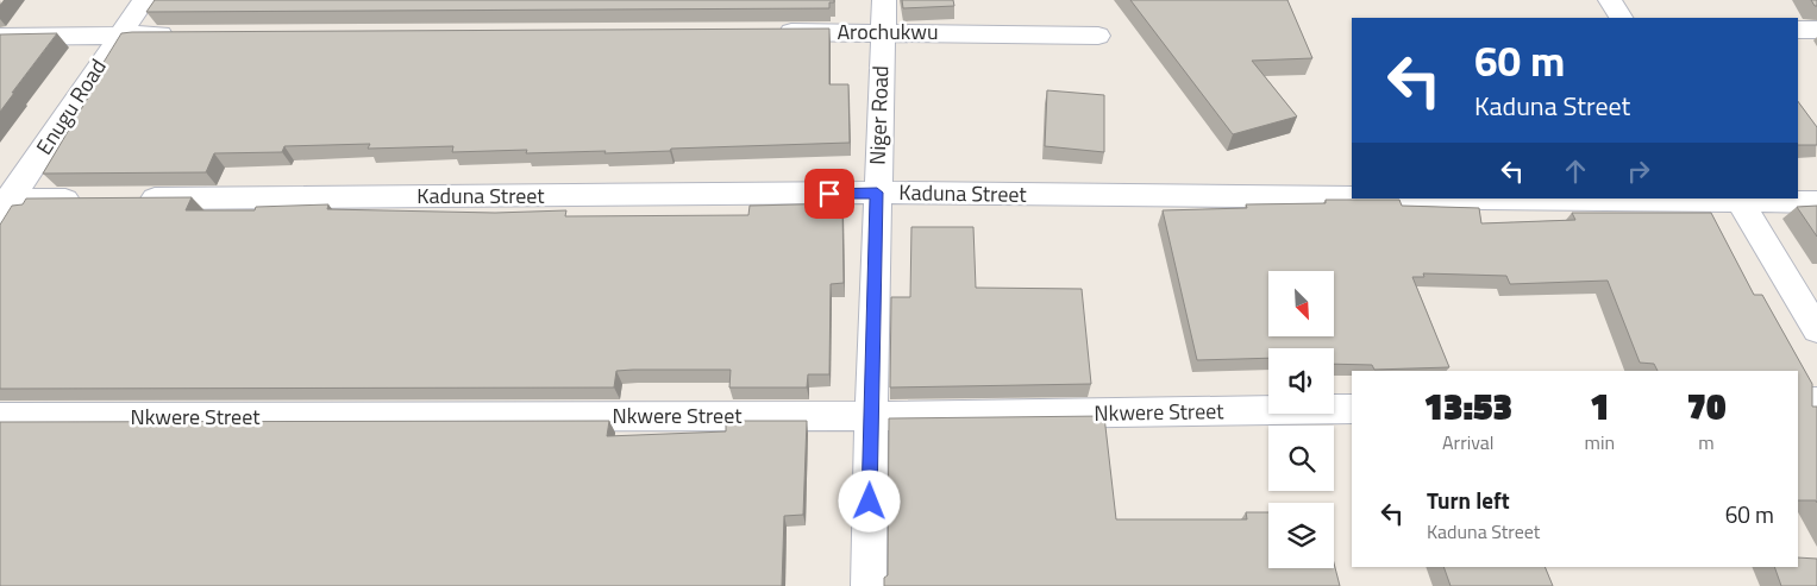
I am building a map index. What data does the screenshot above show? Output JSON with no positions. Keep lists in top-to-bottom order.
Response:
{
  "streets": {
    "street": [
      "Arochukwu",
      "Enugu Road",
      "Niger Road",
      "Kaduna Street",
      "Nkwere Street"
    ]
  },
  "crossings": [
    ["Arochukwu", "Niger Road"],
    ["Niger Road", "Kaduna Street"],
    ["Niger Road", "Nkwere Street"]
  ],
  "north": "bottom right",
  "page": {
    "turn": ["60 m", "Kaduna Street"],
    "eta": [
      "13:53",
      "Arrival",
      "1",
      "min",
      "70",
      "m"
    ],
    "list": [
      {
        "name": "Turn left",
        "note": "Kaduna Street",
        "value": "60 m"
      }
    ]
  }
}
